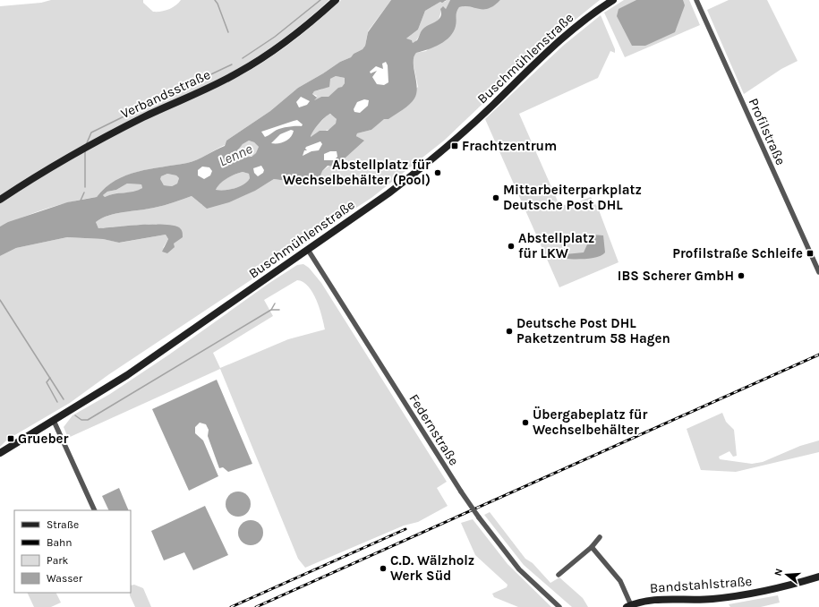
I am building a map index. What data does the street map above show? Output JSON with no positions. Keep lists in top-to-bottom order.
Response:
{
  "streets": {
    "street": [
      "Buschmühlenstraße",
      "Verbandsstraße",
      "Profilstraße",
      "Federnstraße",
      "Bandstahlstraße"
    ]
  },
  "crossings": [
    ["Buschmühlenstraße", "Federnstraße"]
  ],
  "water": ["Lenne"],
  "places": {
    "transit": ["Frachtzentrum", "Profilstraße Schleife", "Grueber"],
    "other": [
      "Abstellplatz für Wechselbehälter (Pool)",
      "Mittarbeiterparkplatz Deutsche Post DHL",
      "Abstellplatz für LKW",
      "IBS Scherer GmbH",
      "Deutsche Post DHL Paketzentrum 58 Hagen",
      "Übergabeplatz für Wechselbehälter",
      "C.D. Wälzholz Werk Süd"
    ]
  },
  "legend": [
    "Straße",
    "Bahn",
    "Park",
    "Wasser"
  ],
  "north": "left"
}
